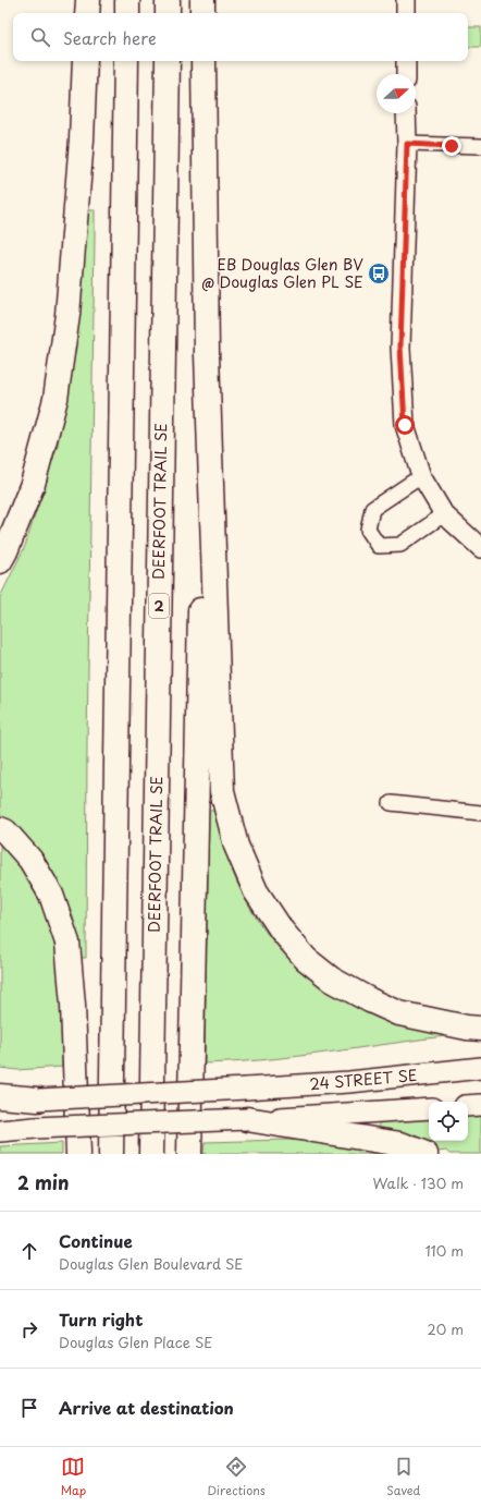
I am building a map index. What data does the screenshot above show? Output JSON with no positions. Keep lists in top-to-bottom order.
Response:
{
  "streets": {
    "highway": ["DEERFOOT TRAIL SE", "2"],
    "main road": ["24 STREET SE"]
  },
  "places": {
    "bus stop": ["EB Douglas Glen BV @ Douglas Glen PL SE"]
  },
  "north": "right",
  "page": {
    "search": "Search here",
    "heading": ["2 min", "Walk · 130 m"],
    "list": [
      ["Continue", "Douglas Glen Boulevard SE", "110 m"],
      ["Turn right", "Douglas Glen Place SE", "20 m"],
      "Arrive at destination"
    ],
    "nav": ["Map", "Directions", "Saved"]
  }
}
